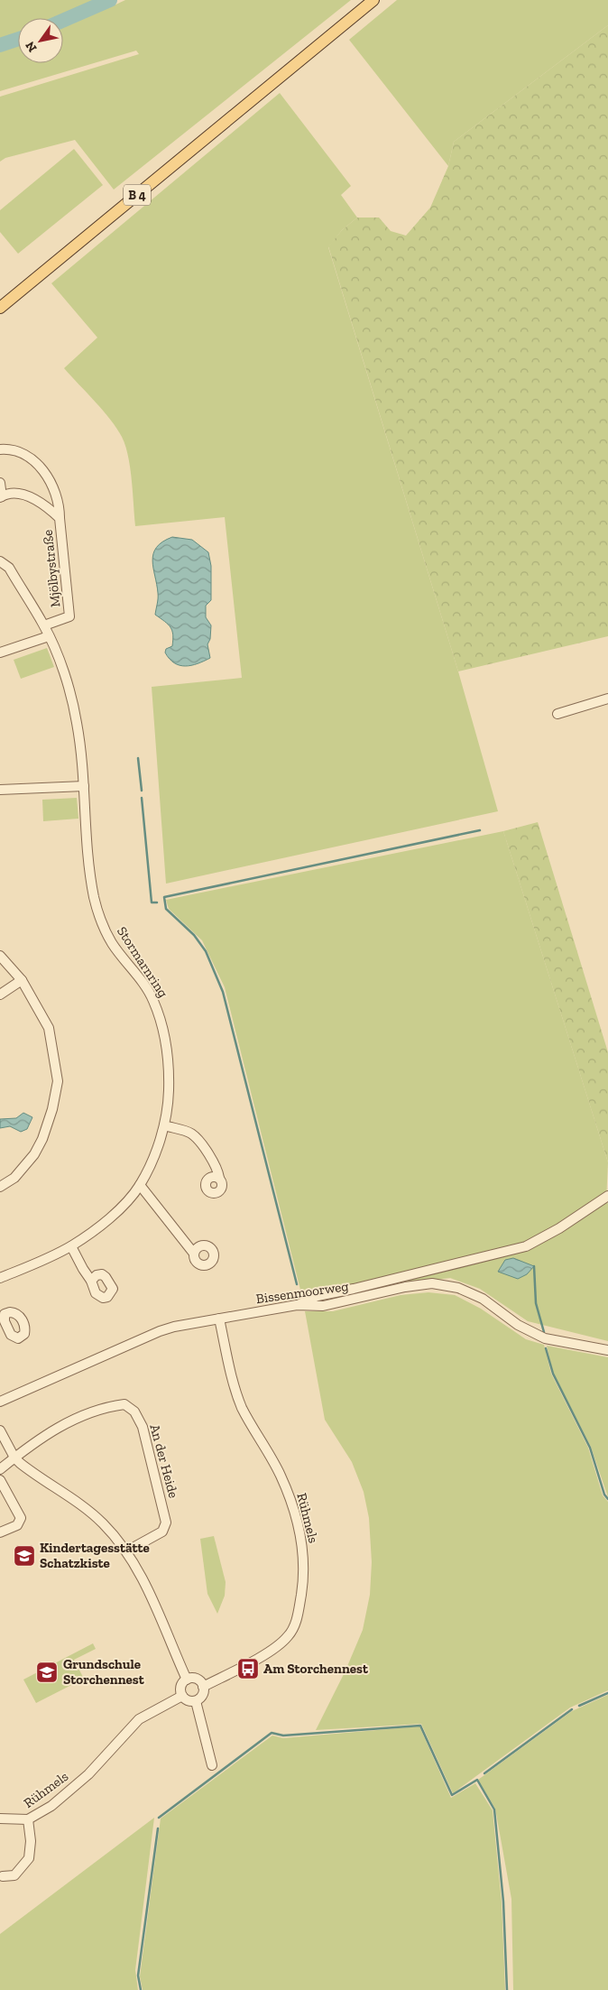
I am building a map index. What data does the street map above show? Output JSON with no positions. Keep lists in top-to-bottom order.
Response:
{
  "streets": {
    "main road": ["B 4"],
    "street": [
      "Mjölbystraße",
      "Stormarnring",
      "Bissenmoorweg",
      "An der Heide",
      "Rühmels"
    ]
  },
  "crossings": [
    ["Mjölbystraße", "Stormarnring"],
    ["Bissenmoorweg", "Rühmels"]
  ],
  "places": {
    "school or university": ["Kindertagesstätte Schatzkiste", "Grundschule Storchennest"],
    "bus stop": ["Am Storchennest"]
  },
  "north": "bottom left"
}
